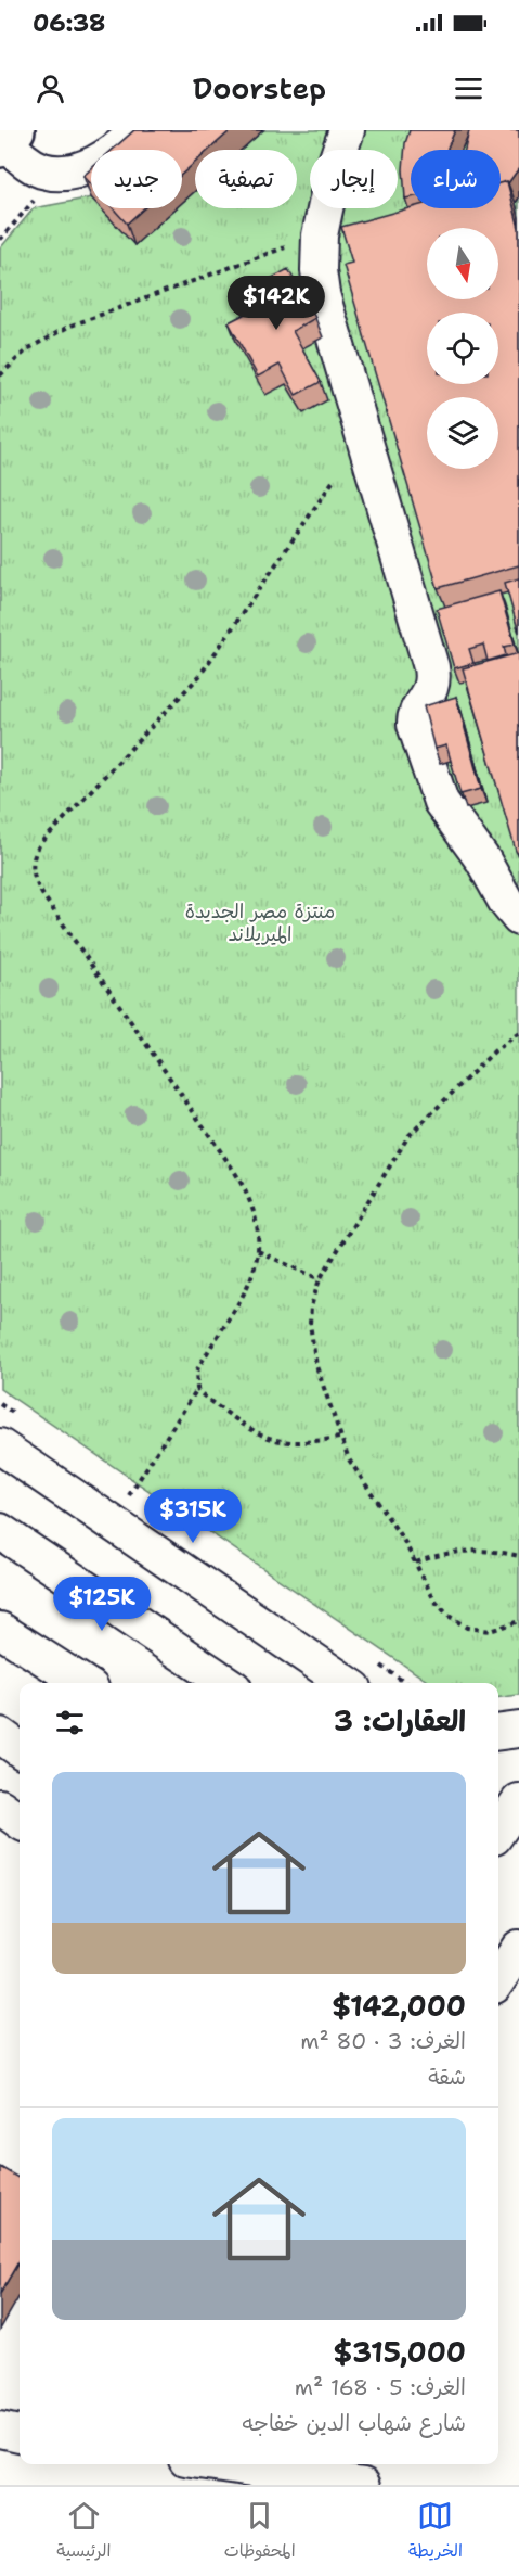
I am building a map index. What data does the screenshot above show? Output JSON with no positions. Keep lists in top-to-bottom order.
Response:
{
  "parks": ["منتزة مصر الجديدة الميريلاند"],
  "north": "bottom",
  "page": {
    "status": "06:38",
    "header": "Doorstep",
    "chip": [
      "شراء",
      "إيجار",
      "تصفية",
      "جديد"
    ],
    "price": ["$142K", "$315K", "$125K"],
    "heading": "العقارات: 3",
    "list": [
      {
        "name": "$142,000",
        "note": "الغرف: 3 · 80 m² · شقة"
      },
      {
        "name": "$315,000",
        "note": "الغرف: 5 · 168 m² · شارع شهاب الدين خفاجه"
      }
    ],
    "tabs": ["الخريطة", "المحفوظات", "الرئيسية"]
  }
}
